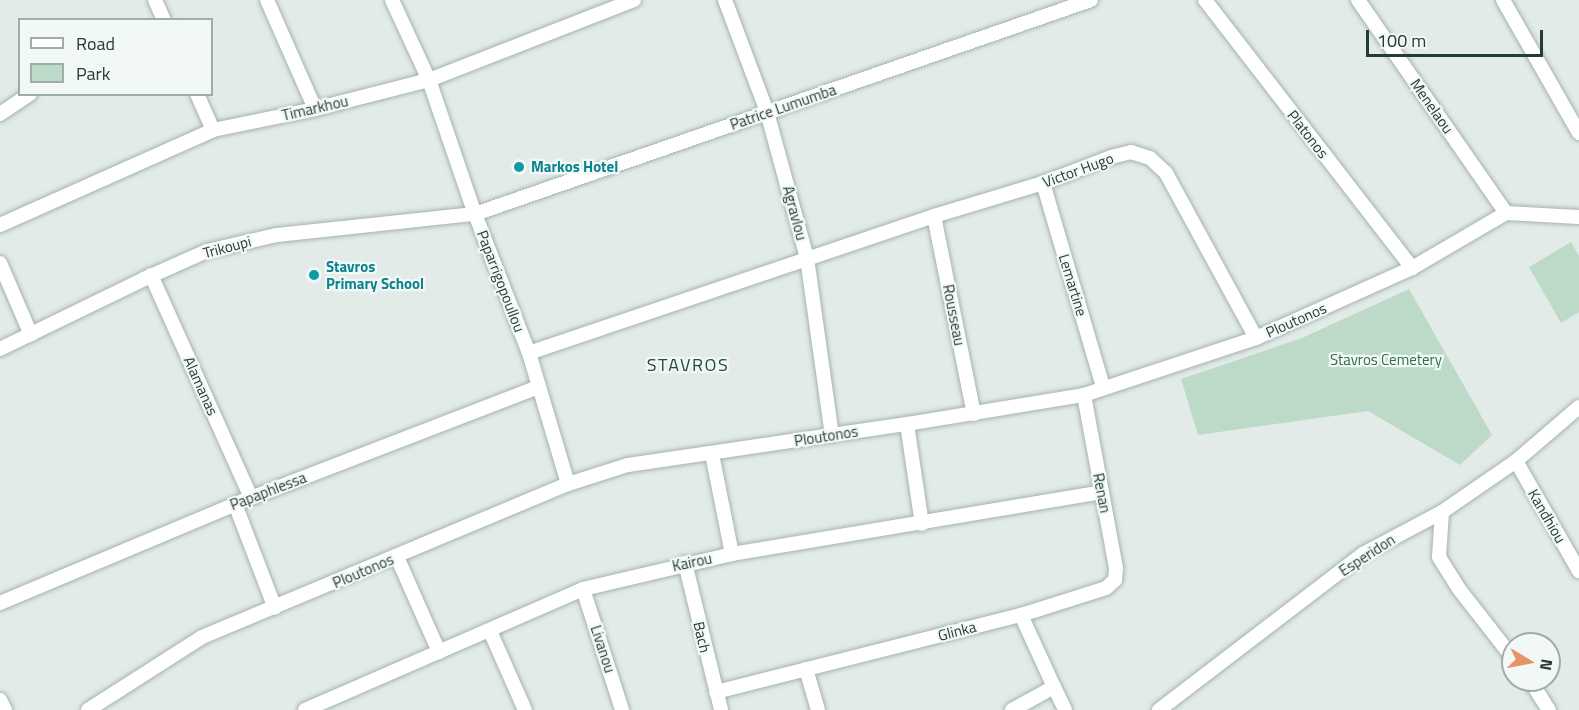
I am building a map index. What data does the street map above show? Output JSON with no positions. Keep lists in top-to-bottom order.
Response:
{
  "streets": {
    "street": [
      "Menelaou",
      "Patrice Lumumba",
      "Timarkhou",
      "Platonos",
      "Victor Hugo",
      "Agravlou",
      "Trikoupi",
      "Paparrigopoullou",
      "Lemartine",
      "Rousseau",
      "Ploutonos",
      "Alamanas",
      "Papaphlessa",
      "Renan",
      "Kandhiou",
      "Esperidon",
      "Kairou",
      "Glinka",
      "Bach",
      "Livanou"
    ]
  },
  "crossings": [
    ["Menelaou", "Ploutonos"],
    ["Patrice Lumumba", "Agravlou"],
    ["Patrice Lumumba", "Trikoupi"],
    ["Patrice Lumumba", "Paparrigopoullou"],
    ["Timarkhou", "Paparrigopoullou"],
    ["Platonos", "Ploutonos"],
    ["Victor Hugo", "Agravlou"],
    ["Victor Hugo", "Paparrigopoullou"],
    ["Victor Hugo", "Lemartine"],
    ["Victor Hugo", "Rousseau"],
    ["Victor Hugo", "Ploutonos"],
    ["Agravlou", "Ploutonos"],
    ["Trikoupi", "Paparrigopoullou"],
    ["Trikoupi", "Alamanas"],
    ["Paparrigopoullou", "Ploutonos"],
    ["Paparrigopoullou", "Papaphlessa"],
    ["Lemartine", "Ploutonos"],
    ["Rousseau", "Ploutonos"],
    ["Ploutonos", "Renan"],
    ["Alamanas", "Papaphlessa"],
    ["Renan", "Kairou"],
    ["Renan", "Glinka"],
    ["Kandhiou", "Esperidon"],
    ["Kairou", "Bach"],
    ["Kairou", "Livanou"],
    ["Glinka", "Bach"]
  ],
  "districts": ["STAVROS"],
  "parks": ["Stavros Cemetery"],
  "places": ["Markos Hotel", "Stavros Primary School"],
  "legend": ["Road", "Park"],
  "scale_bar": "100 m",
  "north": "right"
}
